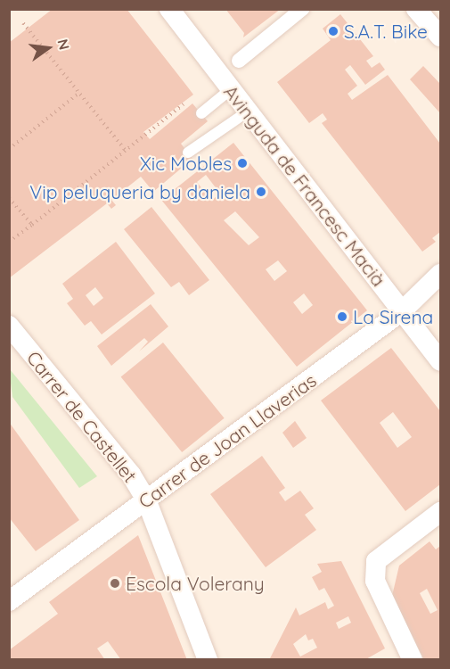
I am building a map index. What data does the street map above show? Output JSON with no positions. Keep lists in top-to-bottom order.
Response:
{
  "streets": {
    "street": ["Avinguda de Francesc Macià", "Carrer de Castellet", "Carrer de Joan Llaverias"]
  },
  "crossings": [
    ["Avinguda de Francesc Macià", "Carrer de Joan Llaverias"],
    ["Carrer de Castellet", "Carrer de Joan Llaverias"]
  ],
  "places": [
    "S.A.T. Bike",
    "Xic Mobles",
    "Vip peluqueria by daniela",
    "La Sirena",
    "Escola Volerany"
  ],
  "north": "right"
}
